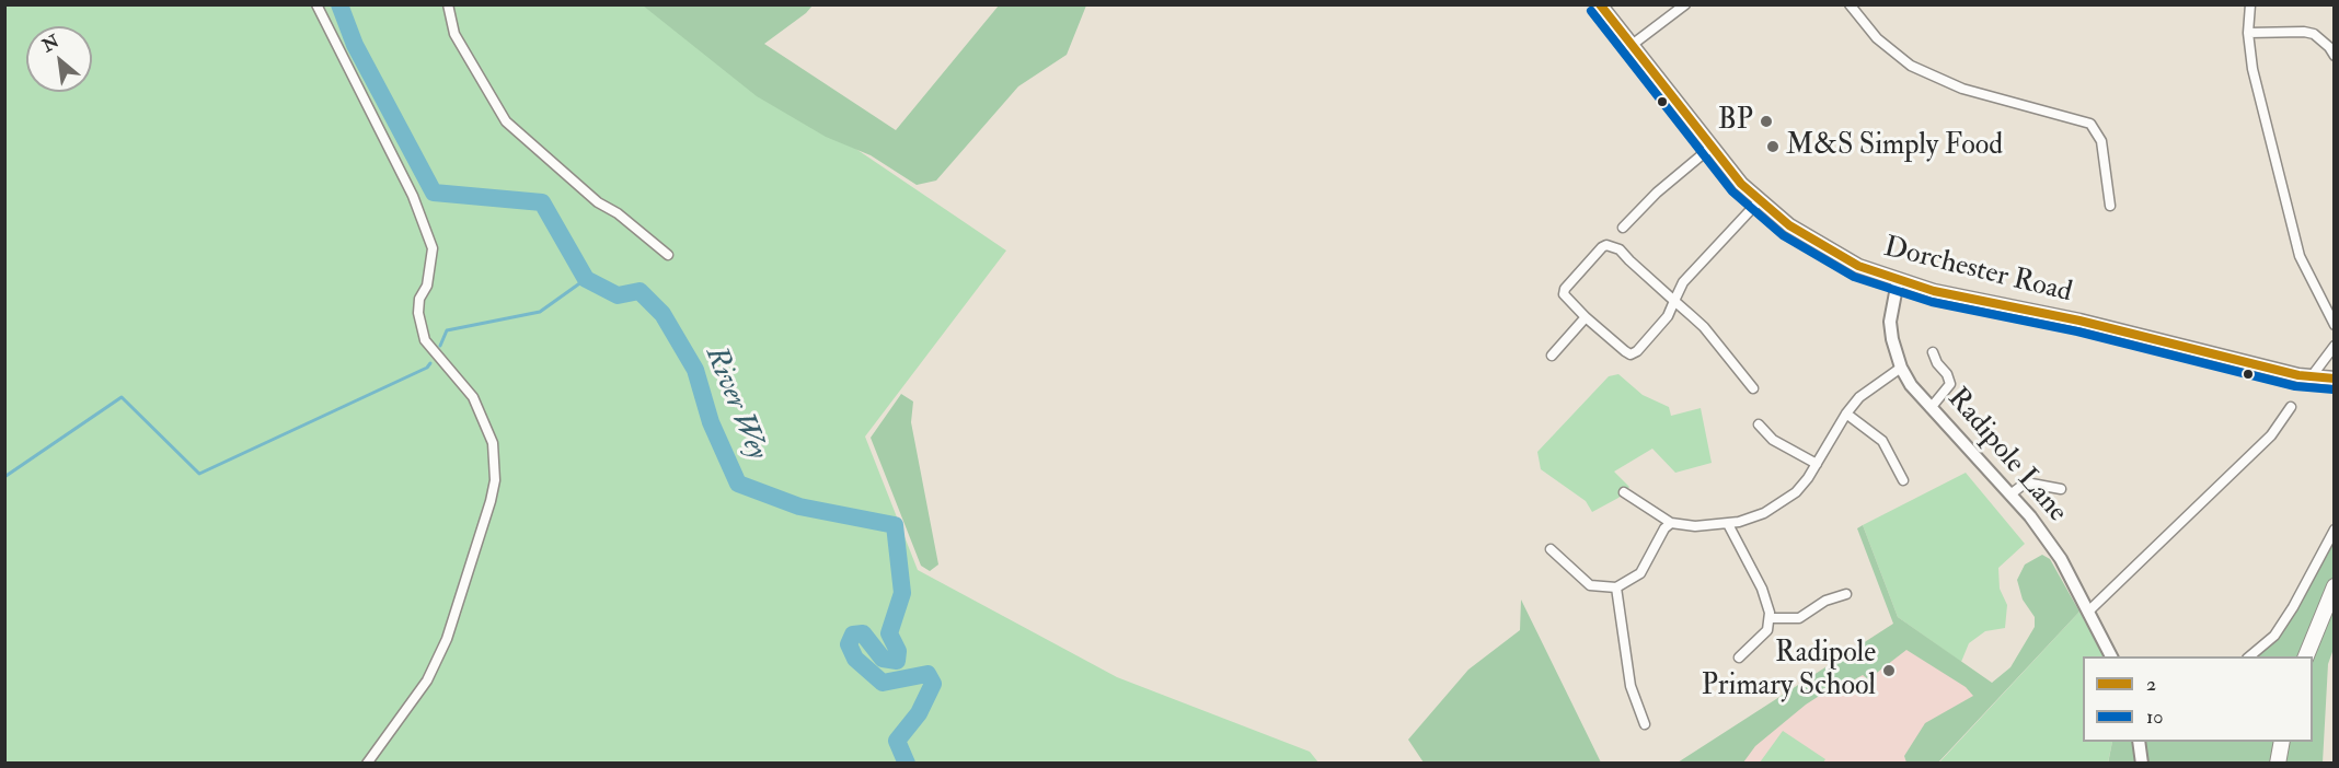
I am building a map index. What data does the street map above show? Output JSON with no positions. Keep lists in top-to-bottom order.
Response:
{
  "streets": {
    "main road": ["Dorchester Road"],
    "street": ["Radipole Lane"]
  },
  "crossings": [
    ["Dorchester Road", "Radipole Lane"]
  ],
  "water": ["River Wey"],
  "places": ["BP", "M&S Simply Food", "Radipole Primary School"],
  "lines": ["transit line 2", "transit line 10"],
  "legend": ["2", "10"],
  "north": "top left"
}
